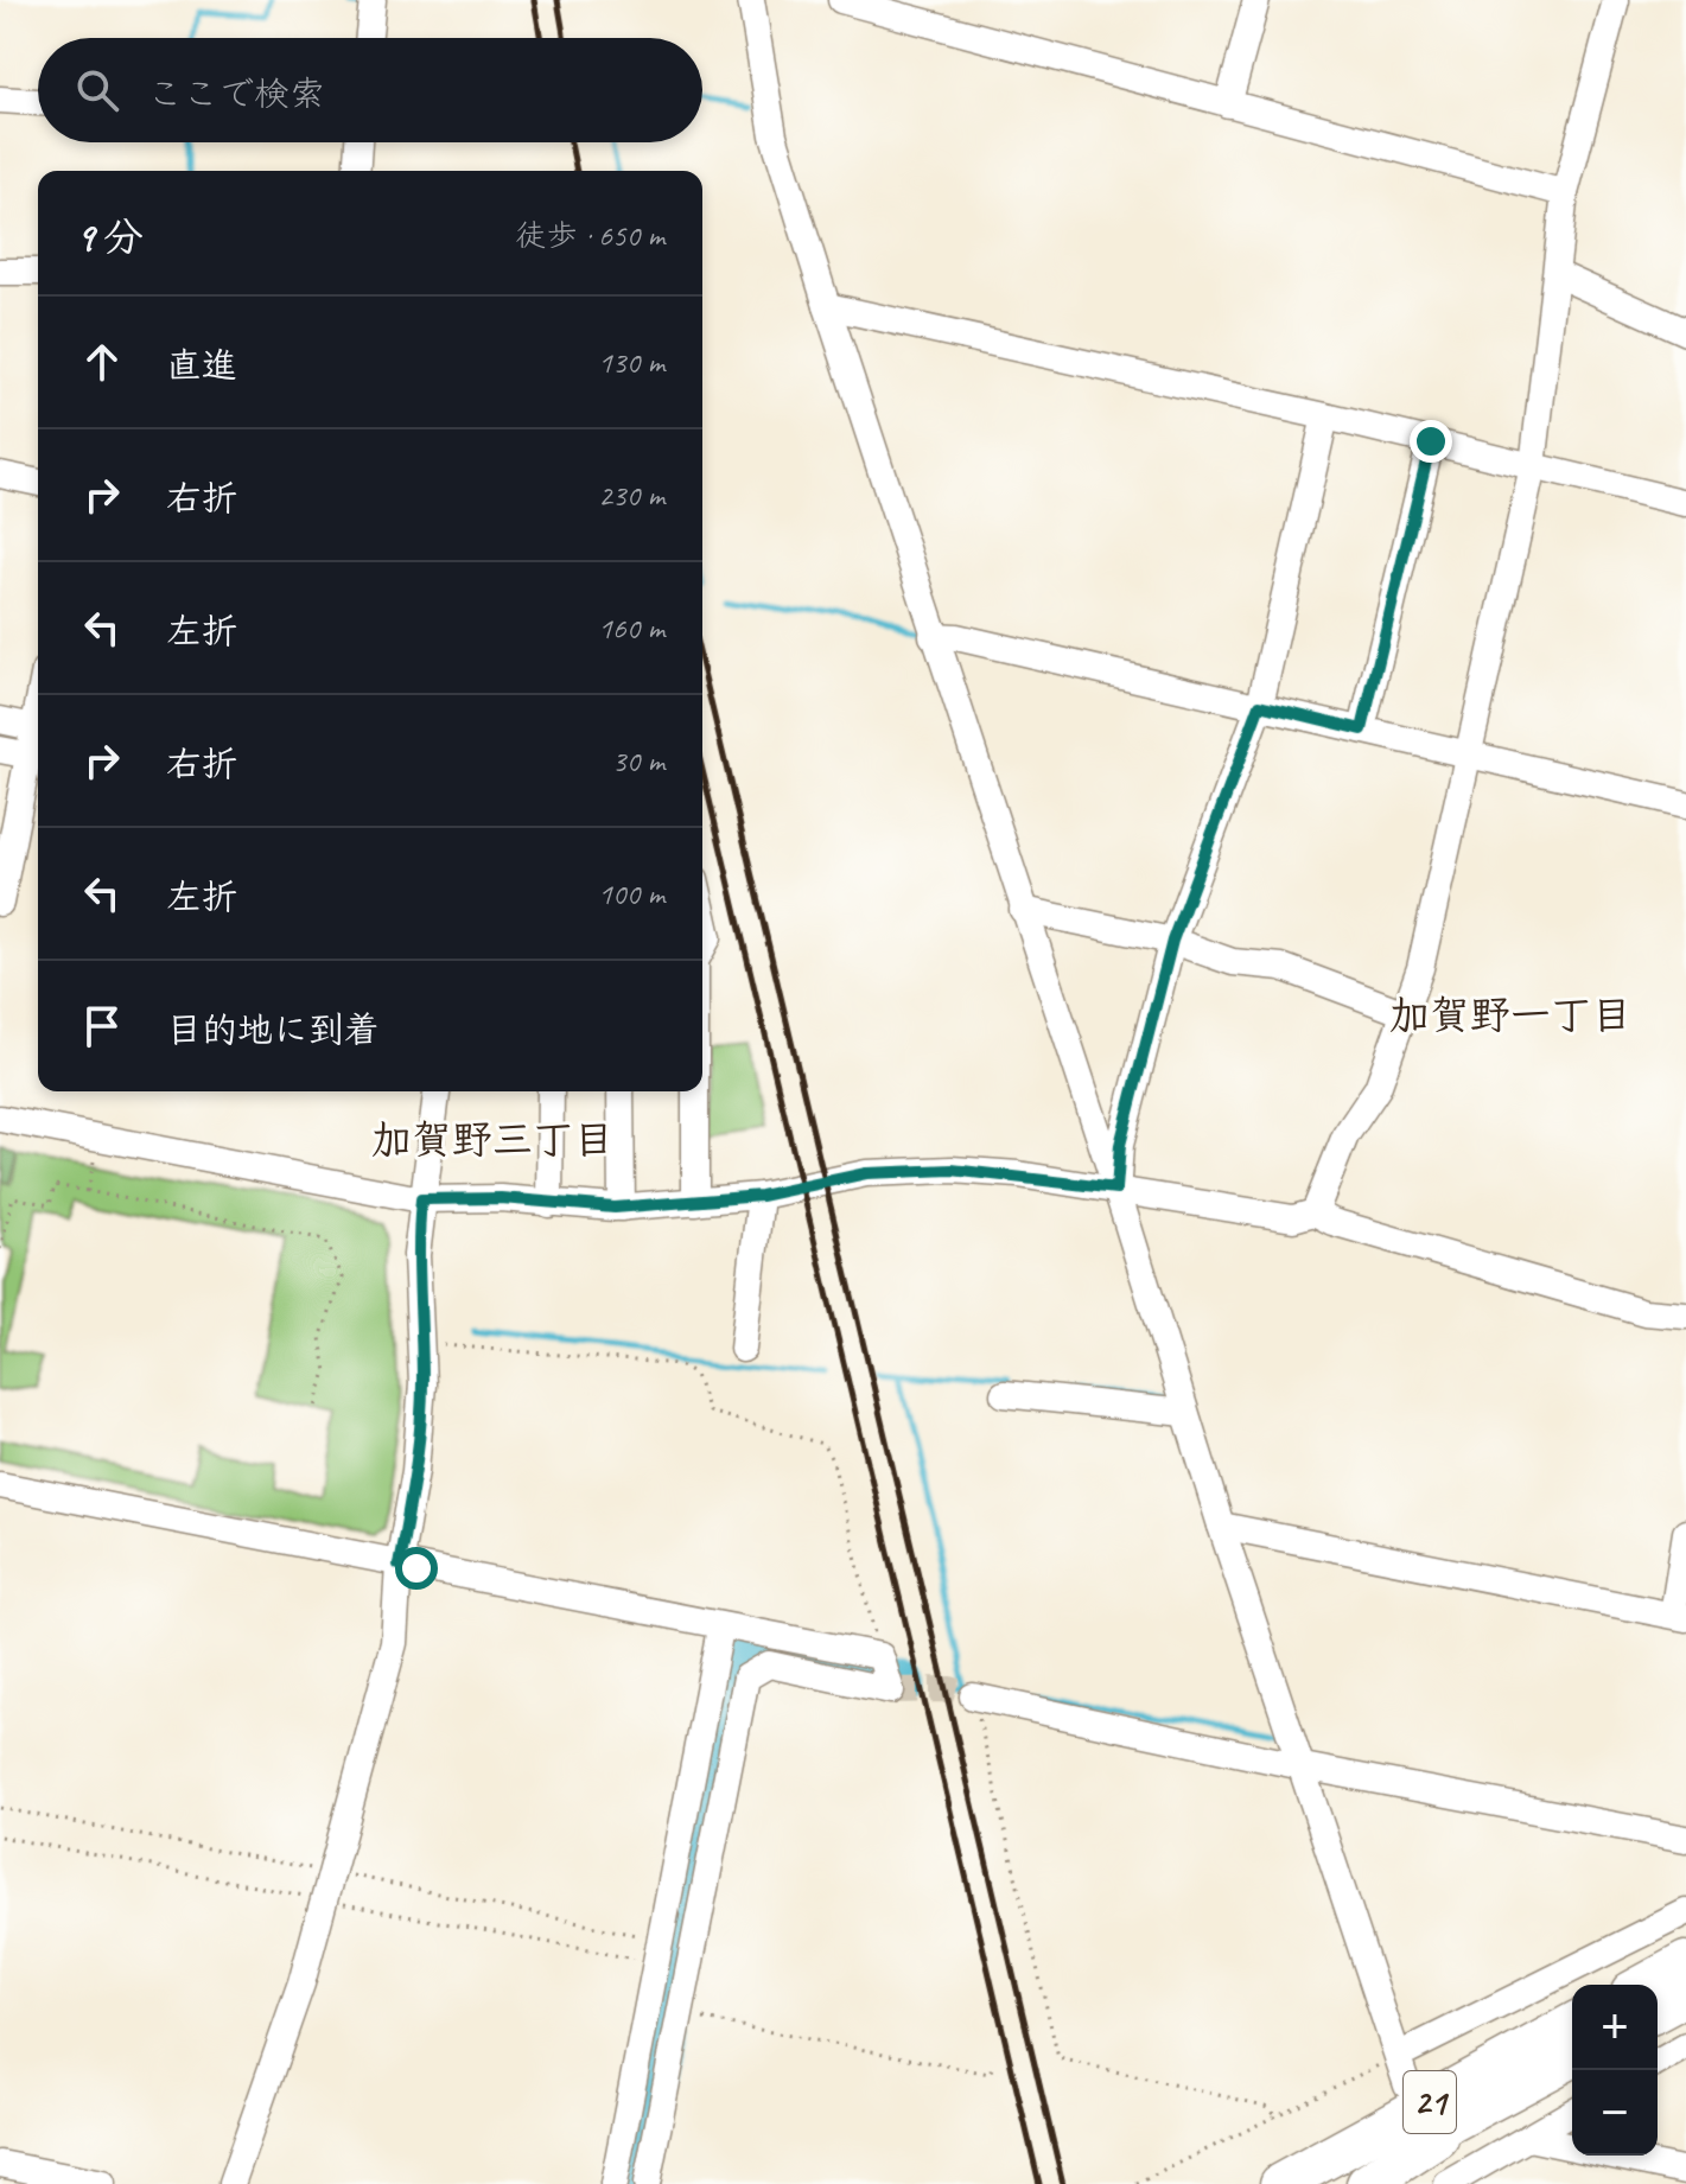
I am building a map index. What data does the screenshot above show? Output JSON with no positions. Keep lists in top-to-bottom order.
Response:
{
  "streets": {
    "highway": ["21"]
  },
  "districts": ["加賀野一丁目", "加賀野三丁目"],
  "page": {
    "search": "ここで検索",
    "heading": ["9 分", "徒歩 · 650 m"],
    "list": [
      ["直進", "130 m"],
      ["右折", "230 m"],
      ["左折", "160 m"],
      ["右折", "30 m"],
      ["左折", "100 m"],
      "目的地に到着"
    ],
    "map_buttons": ["+", "−"]
  }
}
